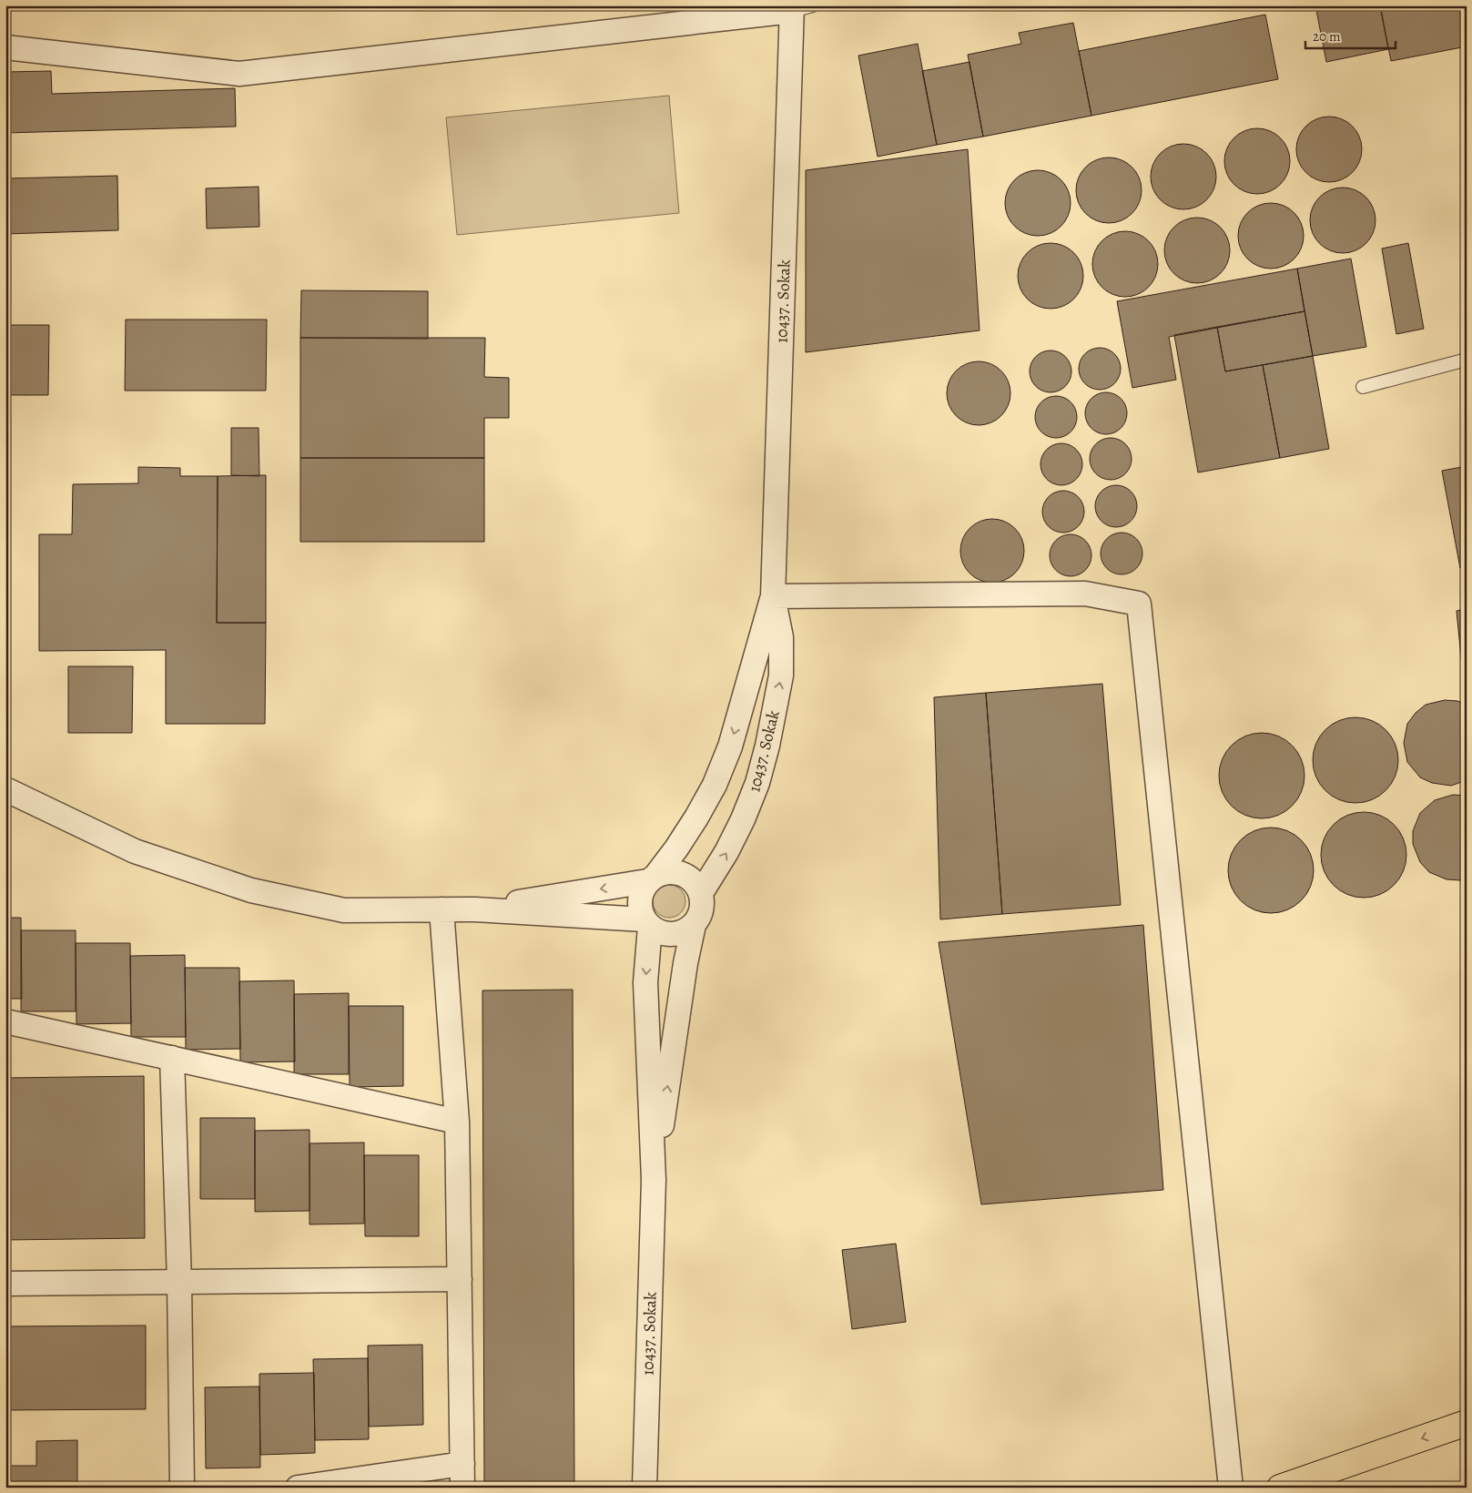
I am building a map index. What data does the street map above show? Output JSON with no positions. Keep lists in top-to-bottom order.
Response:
{
  "streets": {
    "street": ["10437. Sokak"]
  },
  "scale_bar": "20 m"
}
